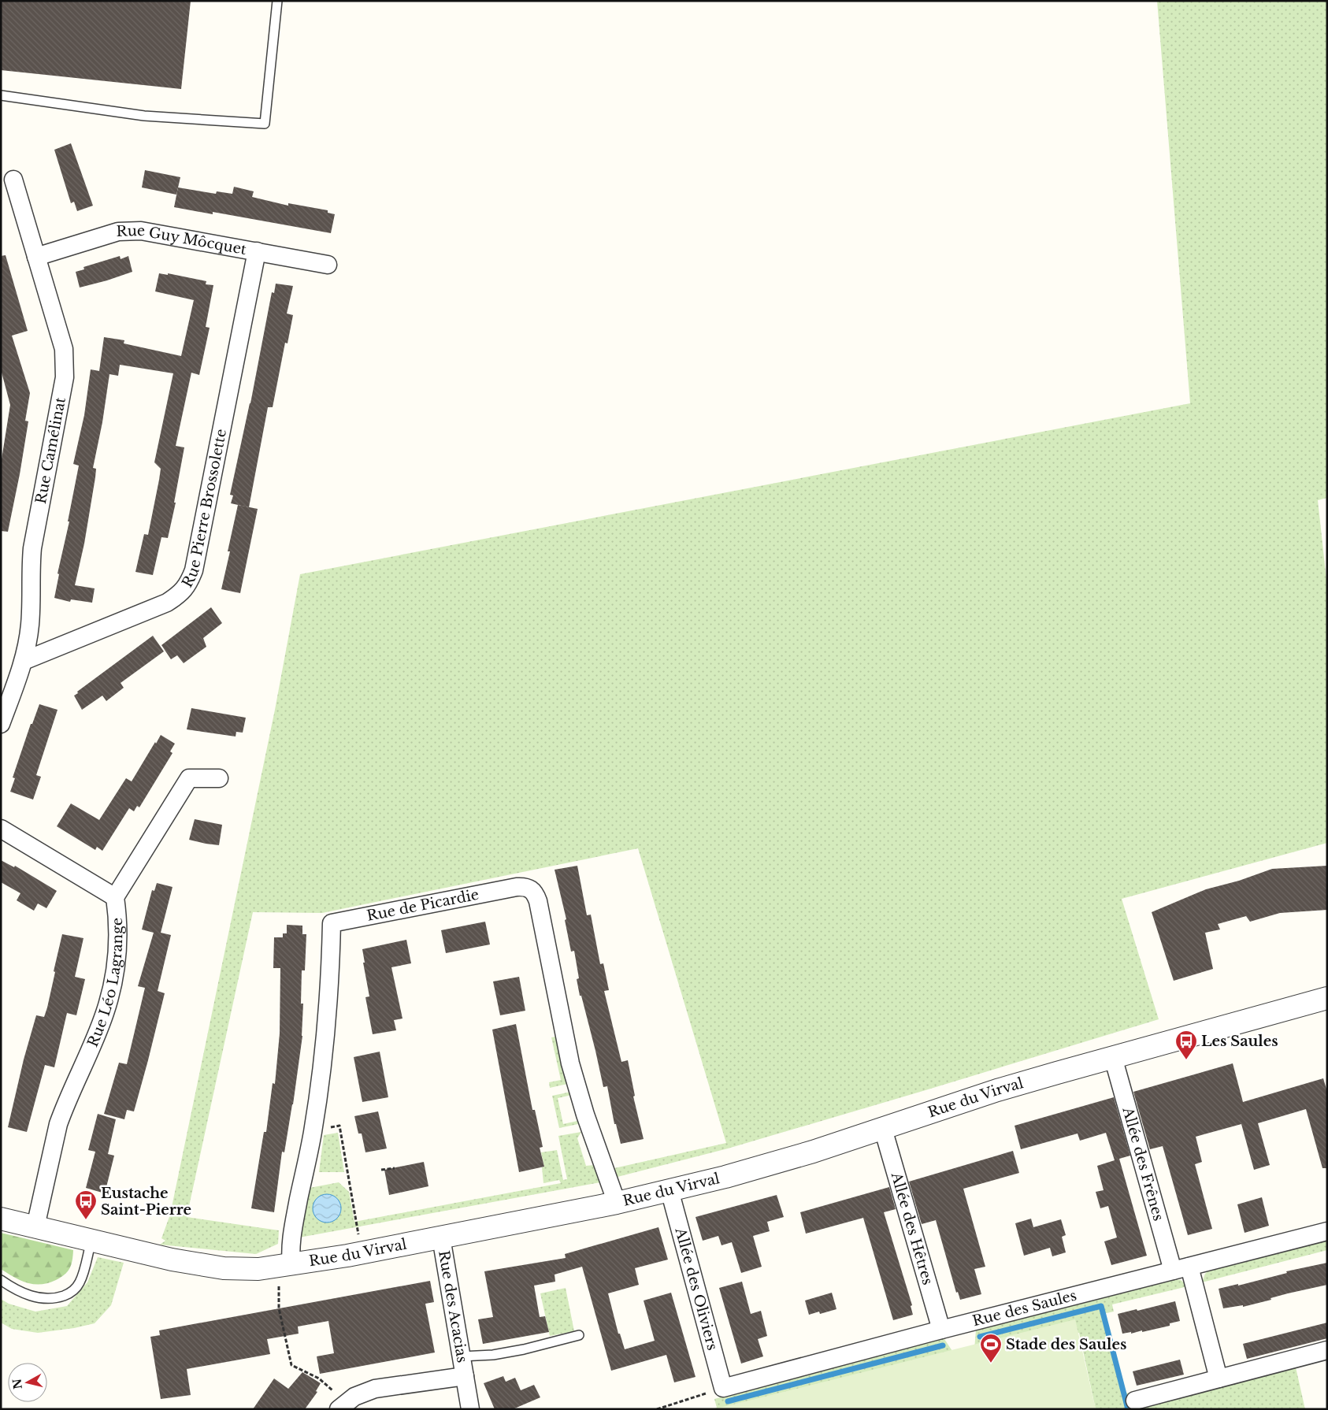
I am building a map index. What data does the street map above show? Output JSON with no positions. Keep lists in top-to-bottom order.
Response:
{
  "streets": {
    "street": [
      "Rue Guy Môcquet",
      "Rue Camélinat",
      "Rue Pierre Brossolette",
      "Rue de Picardie",
      "Rue Léo Lagrange",
      "Rue du Virval",
      "Allée des Frênes",
      "Allée des Hêtres",
      "Allée des Oliviers",
      "Rue des Acacias",
      "Rue des Saules"
    ]
  },
  "crossings": [
    ["Rue Guy Môcquet", "Rue Camélinat"],
    ["Rue Guy Môcquet", "Rue Pierre Brossolette"],
    ["Rue Camélinat", "Rue Pierre Brossolette"],
    ["Rue de Picardie", "Rue du Virval"],
    ["Rue Léo Lagrange", "Rue du Virval"],
    ["Rue du Virval", "Allée des Frênes"],
    ["Rue du Virval", "Allée des Hêtres"],
    ["Rue du Virval", "Allée des Oliviers"],
    ["Rue du Virval", "Rue des Acacias"],
    ["Allée des Frênes", "Rue des Saules"],
    ["Allée des Hêtres", "Rue des Saules"],
    ["Allée des Oliviers", "Rue des Saules"]
  ],
  "places": {
    "bus stop": ["Les Saules", "Eustache Saint-Pierre"],
    "sports": ["Stade des Saules"]
  },
  "north": "left"
}
